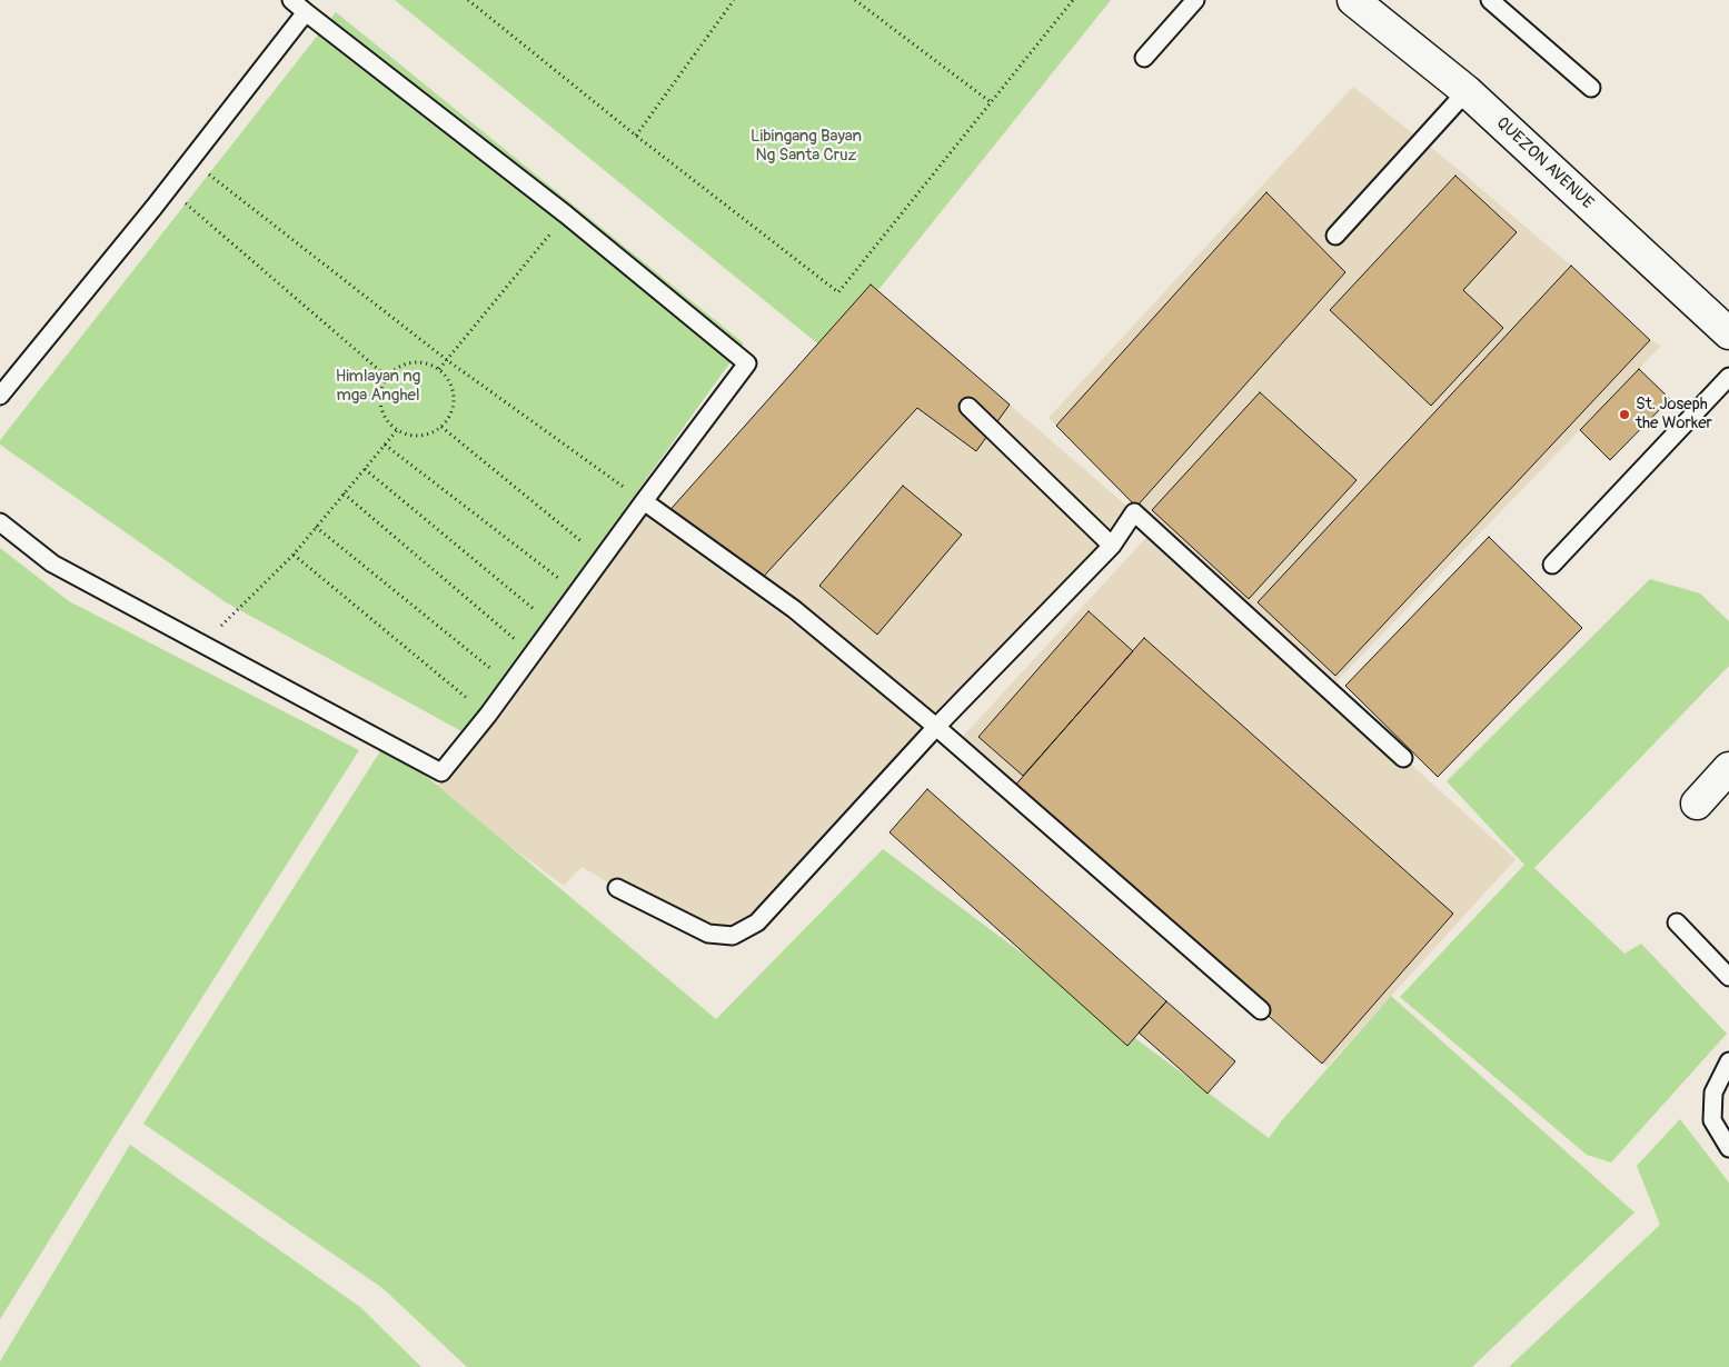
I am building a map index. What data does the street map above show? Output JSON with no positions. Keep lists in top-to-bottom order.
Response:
{
  "streets": {
    "main road": ["QUEZON AVENUE"]
  },
  "parks": ["Libingang Bayan Ng Santa Cruz", "Himlayan ng mga Anghel"],
  "places": ["St. Joseph the Worker"]
}
